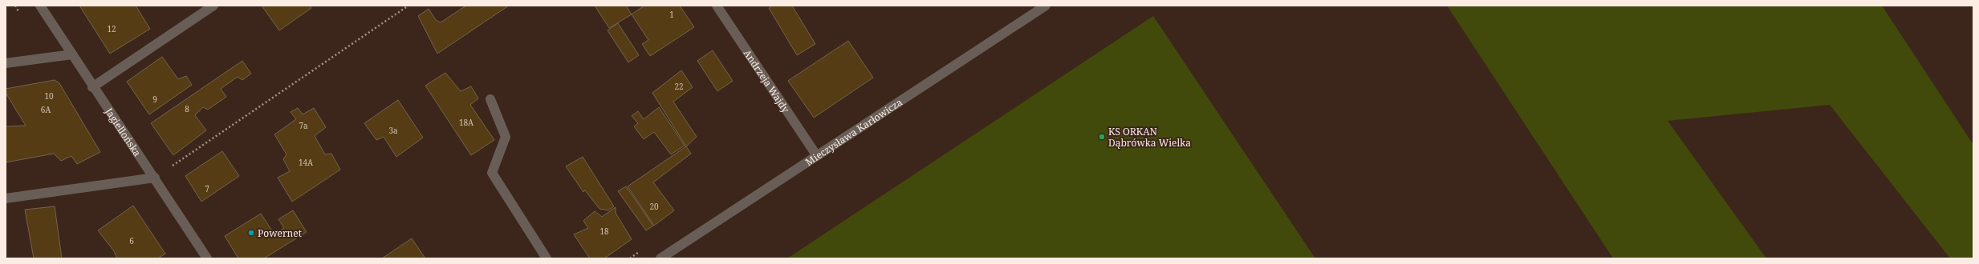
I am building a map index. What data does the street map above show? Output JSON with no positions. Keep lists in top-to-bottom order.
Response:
{
  "streets": {
    "street": ["Andrzeja Wajdy", "Jagiellońska", "Mieczysława Karłowicza"]
  },
  "crossings": [
    ["Andrzeja Wajdy", "Mieczysława Karłowicza"]
  ],
  "places": ["KS ORKAN Dąbrówka Wielka", "Powernet"],
  "house_numbers": [
    "1",
    "12",
    "22",
    "10",
    "9",
    "8",
    "6A",
    "18A",
    "7a",
    "3a",
    "14A",
    "7",
    "20",
    "18",
    "6"
  ]
}
